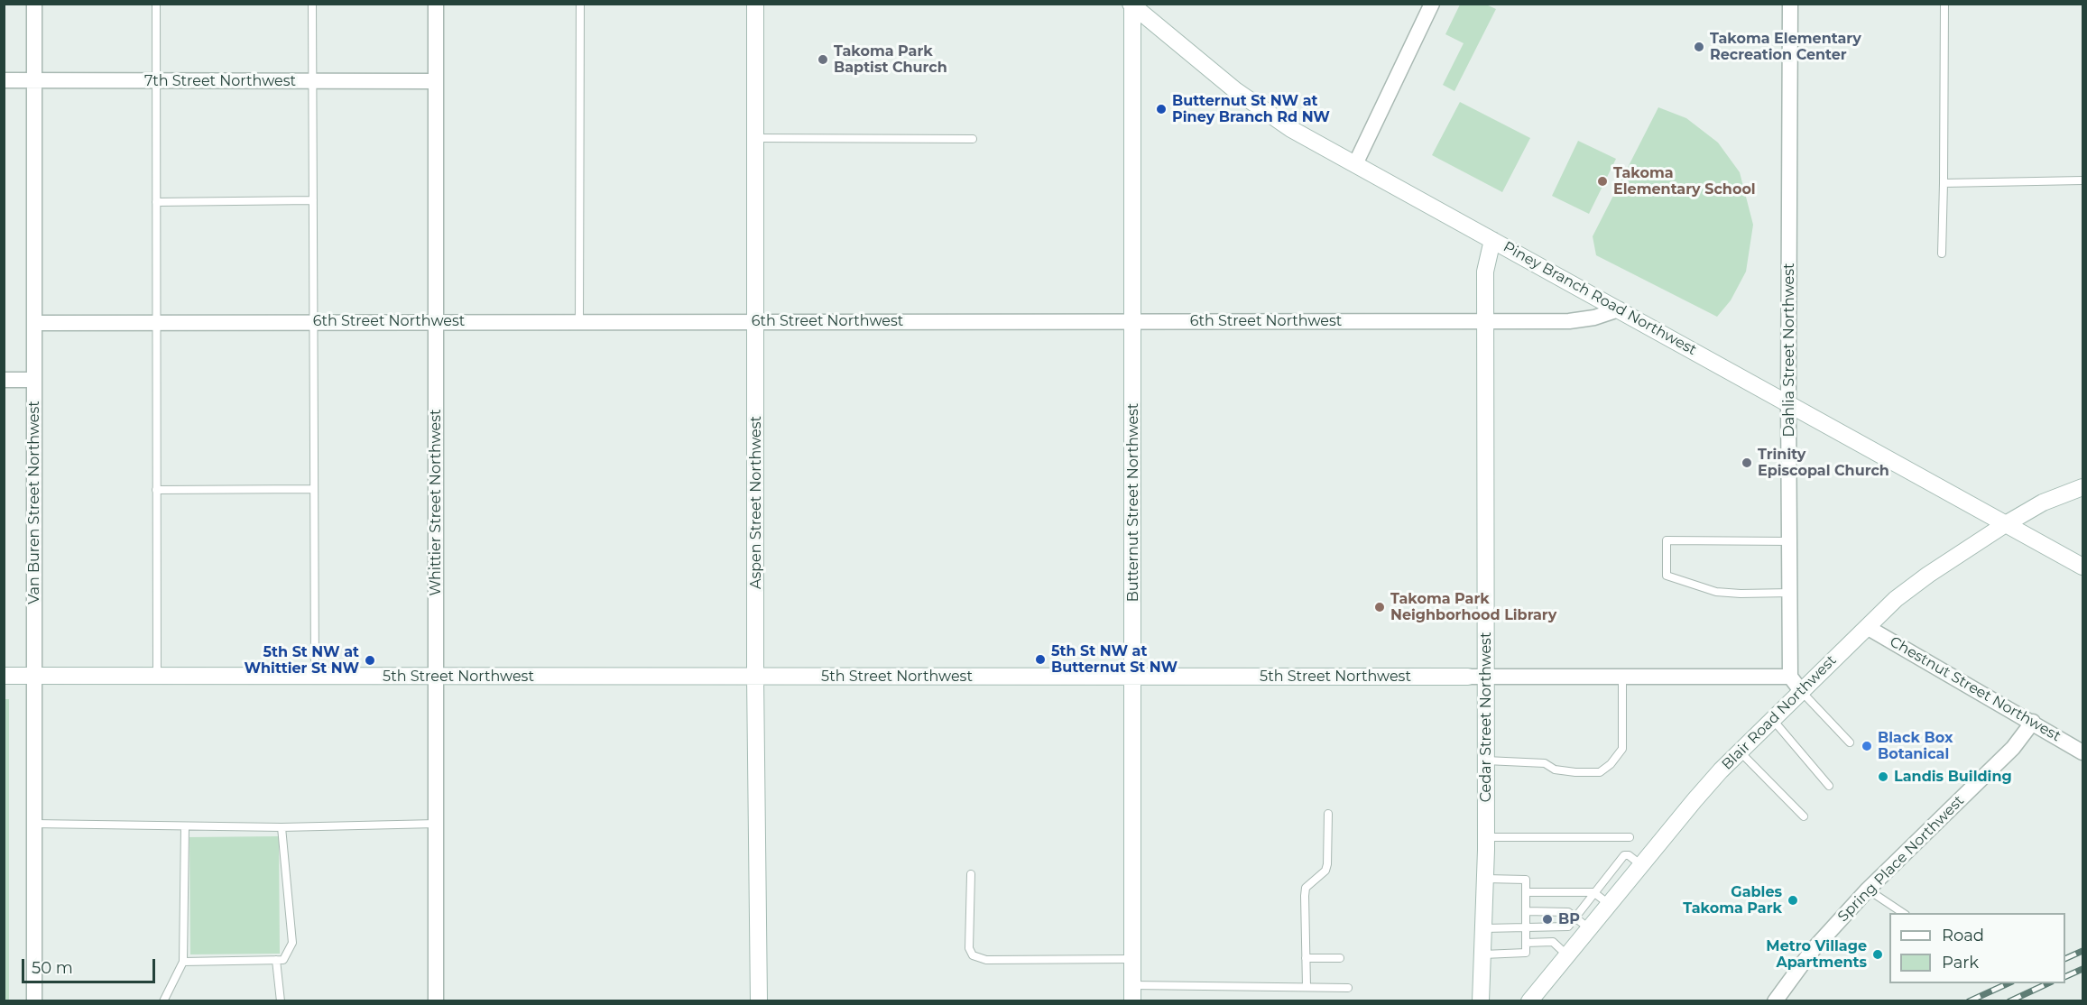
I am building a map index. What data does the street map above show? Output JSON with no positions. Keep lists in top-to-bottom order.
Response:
{
  "streets": {
    "street": [
      "7th Street Northwest",
      "Piney Branch Road Northwest",
      "6th Street Northwest",
      "Dahlia Street Northwest",
      "Van Buren Street Northwest",
      "Whittier Street Northwest",
      "Aspen Street Northwest",
      "Butternut Street Northwest",
      "5th Street Northwest",
      "Chestnut Street Northwest",
      "Blair Road Northwest",
      "Cedar Street Northwest",
      "Spring Place Northwest"
    ]
  },
  "crossings": [
    ["7th Street Northwest", "Van Buren Street Northwest"],
    ["7th Street Northwest", "Whittier Street Northwest"],
    ["Piney Branch Road Northwest", "6th Street Northwest"],
    ["Piney Branch Road Northwest", "Dahlia Street Northwest"],
    ["Piney Branch Road Northwest", "Butternut Street Northwest"],
    ["Piney Branch Road Northwest", "Blair Road Northwest"],
    ["Piney Branch Road Northwest", "Cedar Street Northwest"],
    ["6th Street Northwest", "Van Buren Street Northwest"],
    ["6th Street Northwest", "Whittier Street Northwest"],
    ["6th Street Northwest", "Aspen Street Northwest"],
    ["6th Street Northwest", "Butternut Street Northwest"],
    ["6th Street Northwest", "Cedar Street Northwest"],
    ["Dahlia Street Northwest", "5th Street Northwest"],
    ["Van Buren Street Northwest", "5th Street Northwest"],
    ["Whittier Street Northwest", "5th Street Northwest"],
    ["Aspen Street Northwest", "5th Street Northwest"],
    ["Butternut Street Northwest", "5th Street Northwest"],
    ["5th Street Northwest", "Cedar Street Northwest"],
    ["Chestnut Street Northwest", "Blair Road Northwest"],
    ["Chestnut Street Northwest", "Spring Place Northwest"]
  ],
  "places": [
    "Takoma Elementary Recreation Center",
    "Takoma Park Baptist Church",
    "Butternut St NW at Piney Branch Rd NW",
    "Takoma Elementary School",
    "Trinity Episcopal Church",
    "Takoma Park Neighborhood Library",
    "5th St NW at Butternut St NW",
    "5th St NW at Whittier St NW",
    "Black Box Botanical",
    "Landis Building",
    "Gables Takoma Park",
    "BP",
    "Metro Village Apartments"
  ],
  "legend": ["Road", "Park"],
  "scale_bar": "50 m"
}
